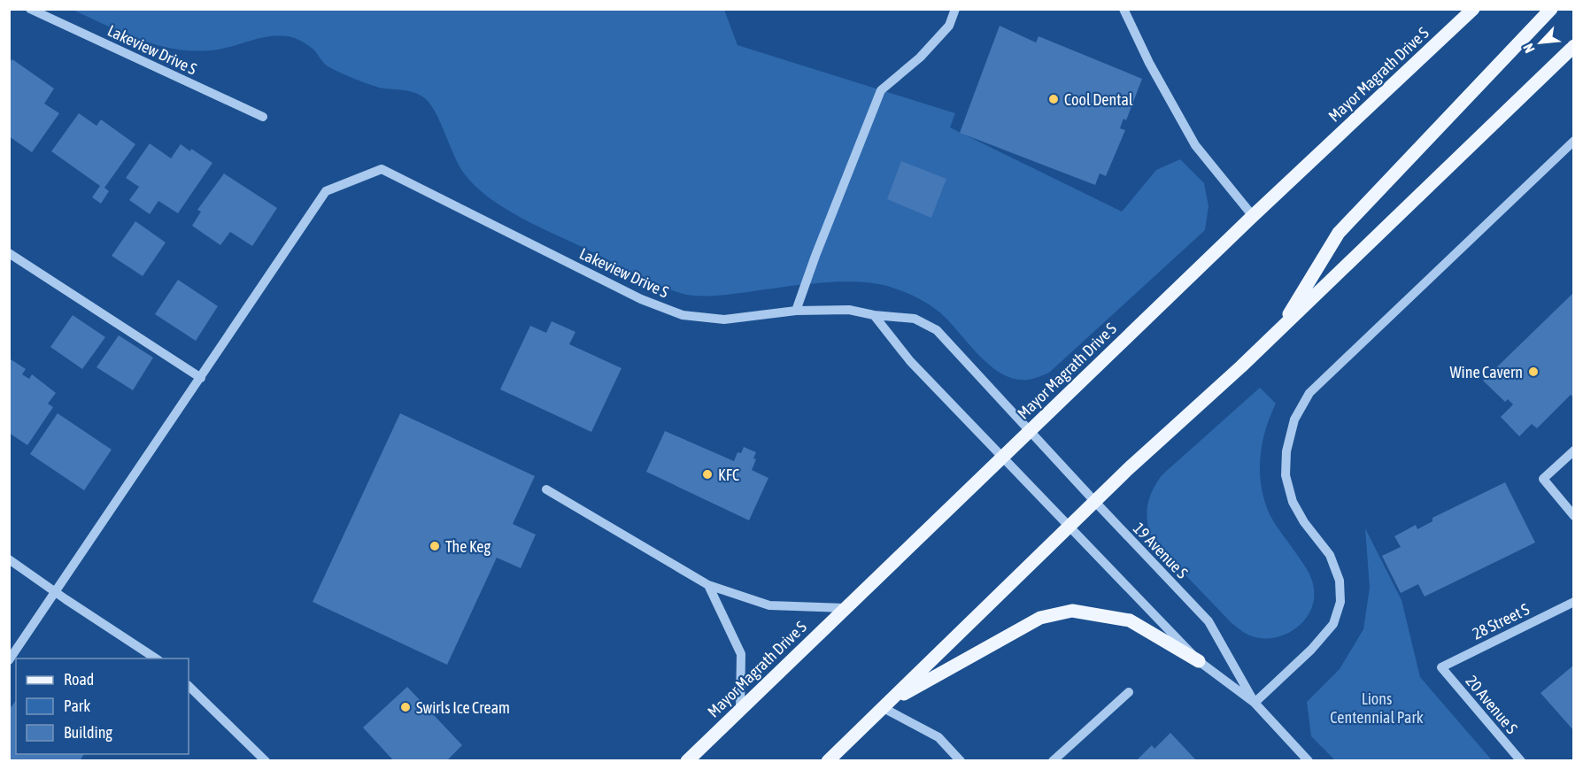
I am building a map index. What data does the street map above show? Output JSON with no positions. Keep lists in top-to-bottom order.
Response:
{
  "streets": {
    "main road": ["Mayor Magrath Drive S"],
    "street": [
      "Lakeview Drive S",
      "19 Avenue S",
      "28 Street S",
      "20 Avenue S"
    ]
  },
  "crossings": [
    ["Lakeview Drive S", "Mayor Magrath Drive S"],
    ["Lakeview Drive S", "19 Avenue S"],
    ["Mayor Magrath Drive S", "19 Avenue S"],
    ["28 Street S", "20 Avenue S"]
  ],
  "parks": ["Lions Centennial Park"],
  "places": [
    "Cool Dental",
    "Wine Cavern",
    "KFC",
    "The Keg",
    "Swirls Ice Cream"
  ],
  "legend": ["Road", "Park", "Building"],
  "north": "bottom left"
}
